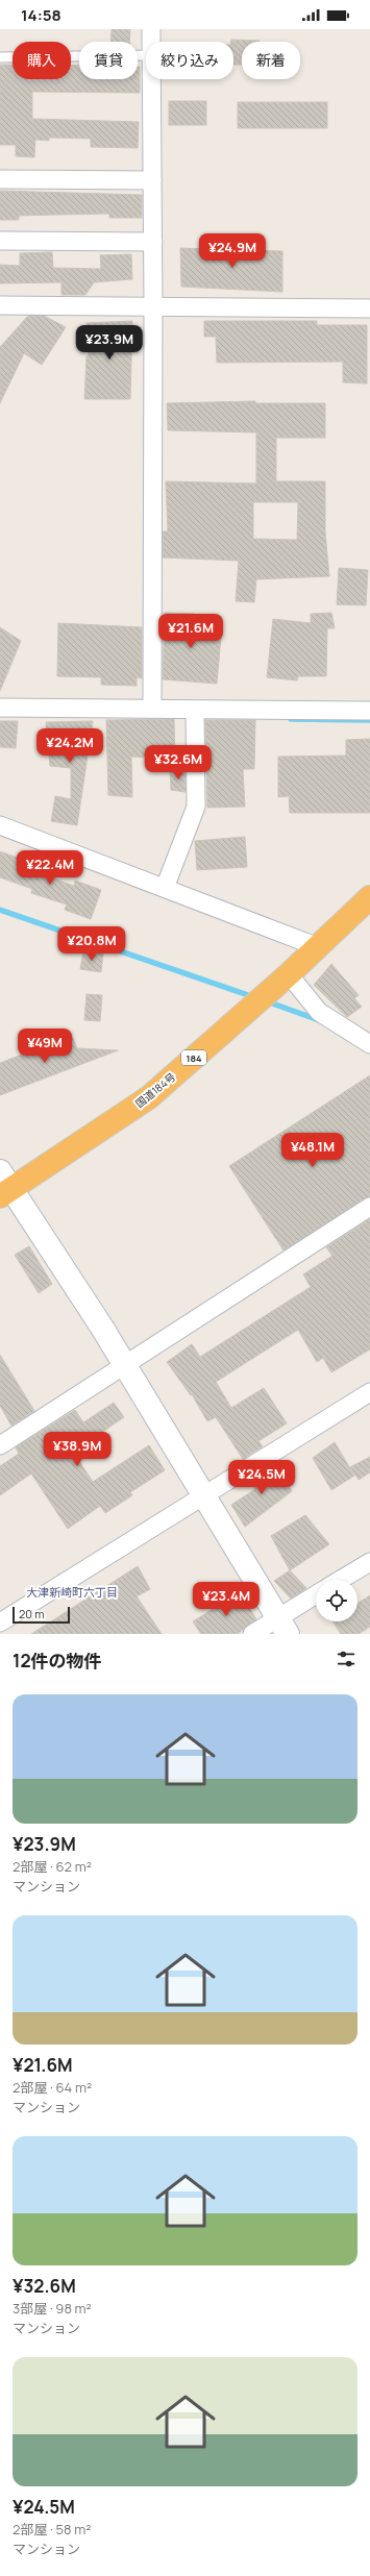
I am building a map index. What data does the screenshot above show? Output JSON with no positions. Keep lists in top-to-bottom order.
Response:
{
  "streets": {
    "highway": ["184", "国道184号"]
  },
  "districts": ["大津新崎町六丁目"],
  "scale_bar": "20 m",
  "page": {
    "status": "14:58",
    "chip": [
      "購入",
      "賃貸",
      "絞り込み",
      "新着"
    ],
    "price": [
      "¥24.9M",
      "¥23.9M",
      "¥21.6M",
      "¥24.2M",
      "¥32.6M",
      "¥22.4M",
      "¥20.8M",
      "¥49M",
      "¥48.1M",
      "¥38.9M",
      "¥24.5M",
      "¥23.4M"
    ],
    "scale": "20 m",
    "heading": "12件の物件",
    "list": [
      {
        "name": "¥23.9M",
        "note": "2部屋 · 62 m² · マンション"
      },
      {
        "name": "¥21.6M",
        "note": "2部屋 · 64 m² · マンション"
      },
      {
        "name": "¥32.6M",
        "note": "3部屋 · 98 m² · マンション"
      },
      {
        "name": "¥24.5M",
        "note": "2部屋 · 58 m² · マンション"
      }
    ]
  }
}
